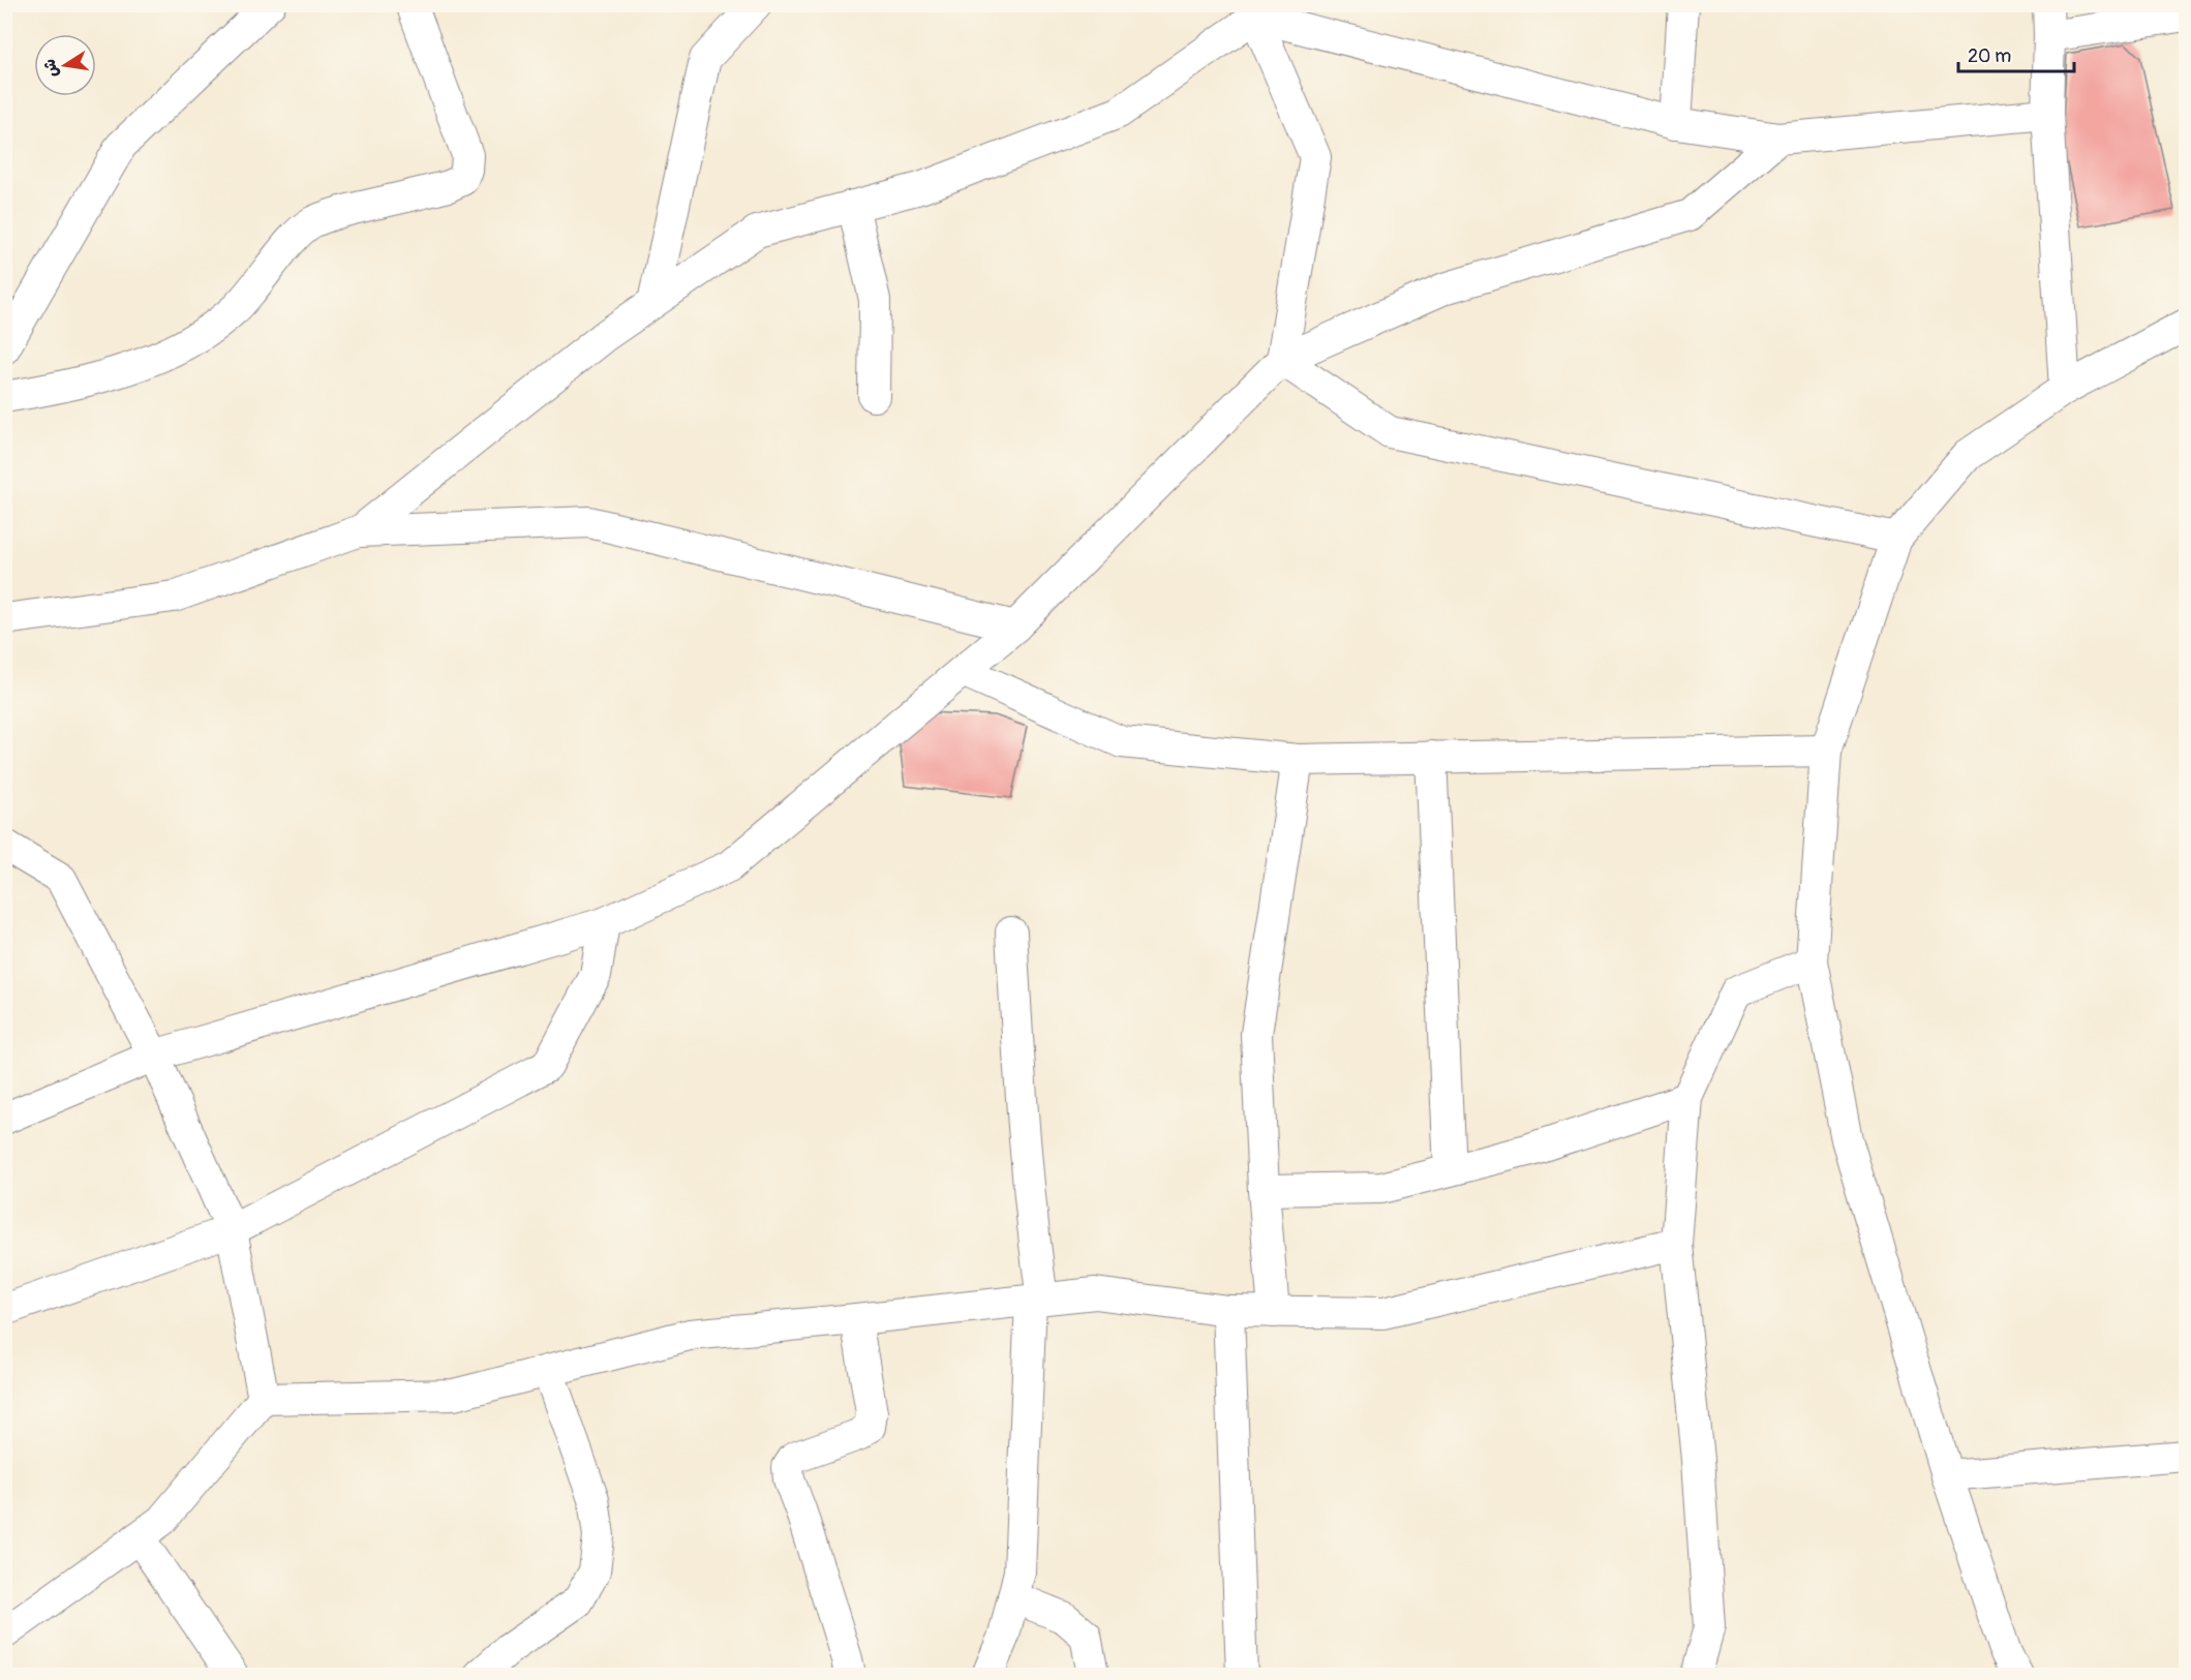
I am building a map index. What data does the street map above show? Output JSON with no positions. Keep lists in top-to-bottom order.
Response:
{
  "scale_bar": "20 m",
  "north": "left"
}
